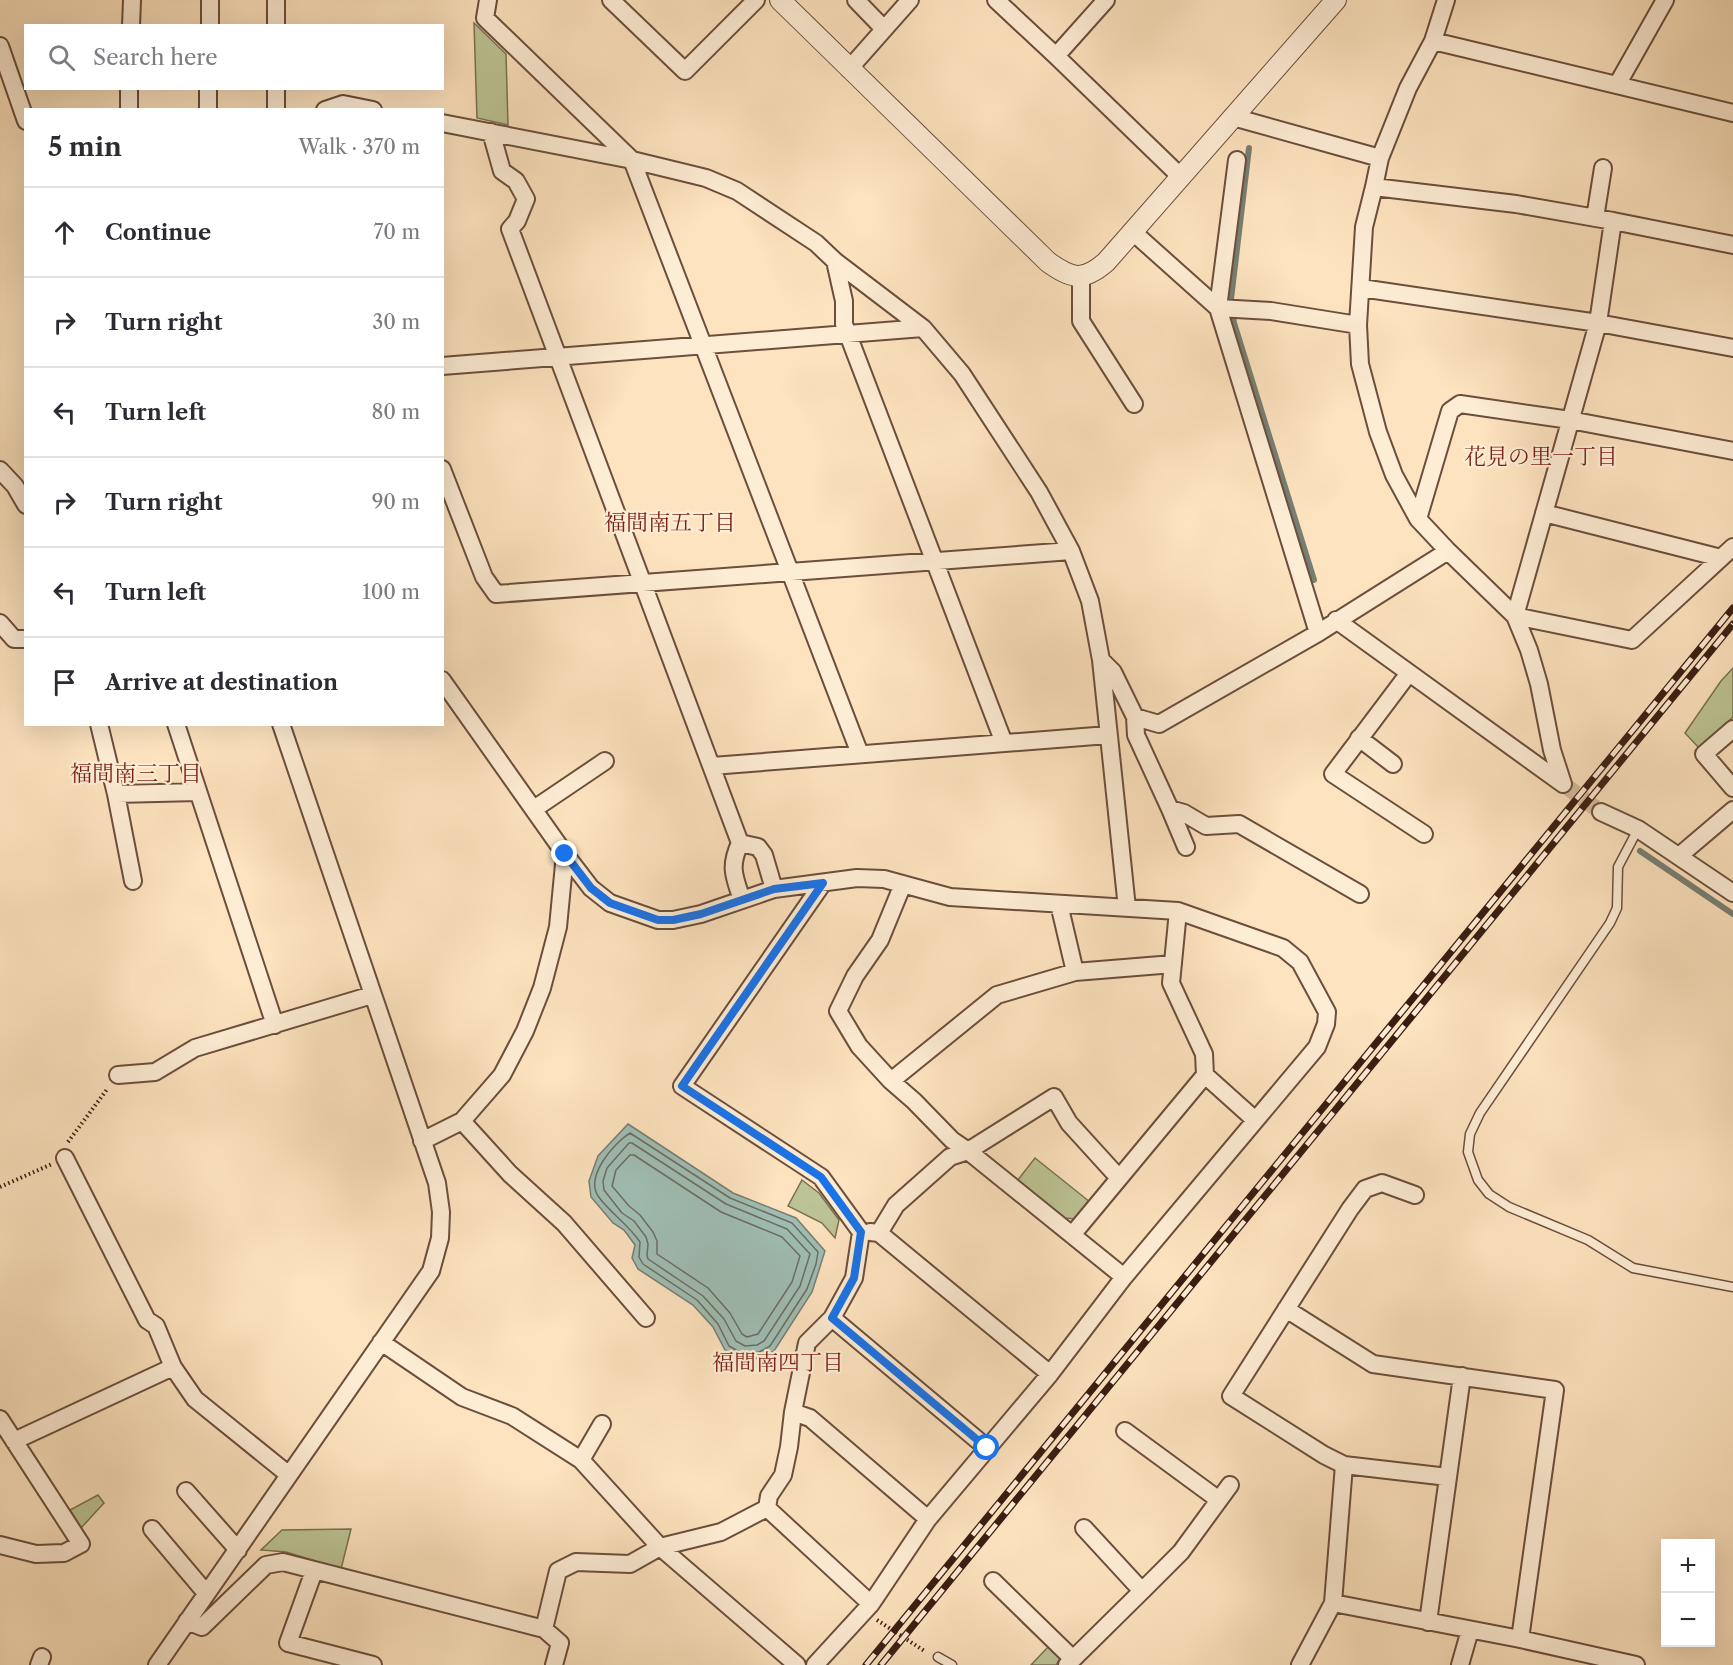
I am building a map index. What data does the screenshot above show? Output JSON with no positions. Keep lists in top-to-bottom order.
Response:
{
  "districts": [
    "花見の里一丁目",
    "福間南五丁目",
    "福間南三丁目",
    "福間南四丁目"
  ],
  "page": {
    "search": "Search here",
    "heading": ["5 min", "Walk · 370 m"],
    "list": [
      ["Continue", "70 m"],
      ["Turn right", "30 m"],
      ["Turn left", "80 m"],
      ["Turn right", "90 m"],
      ["Turn left", "100 m"],
      "Arrive at destination"
    ],
    "map_buttons": ["+", "−"]
  }
}
